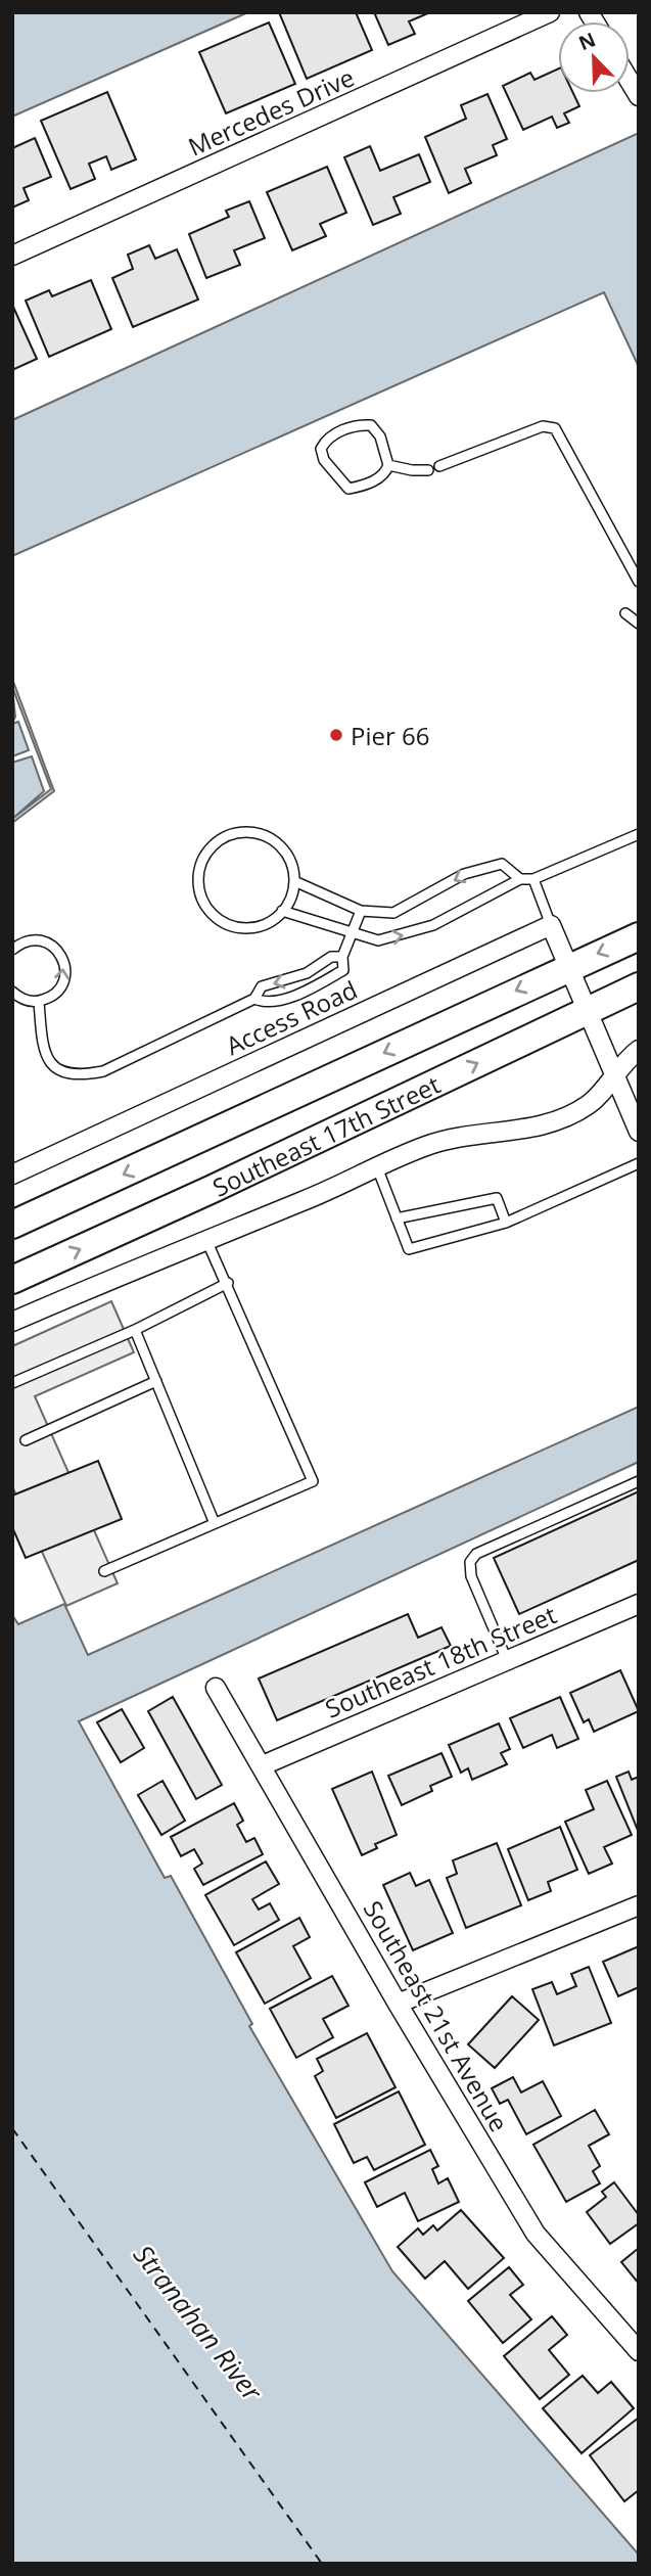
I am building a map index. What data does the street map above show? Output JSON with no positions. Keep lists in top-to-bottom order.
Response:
{
  "streets": {
    "main road": ["Southeast 17th Street"],
    "street": [
      "Mercedes Drive",
      "Access Road",
      "Southeast 18th Street",
      "Southeast 21st Avenue"
    ]
  },
  "crossings": [
    ["Southeast 18th Street", "Southeast 21st Avenue"]
  ],
  "water": ["Stranahan River"],
  "places": ["Pier 66"],
  "north": "top left"
}
